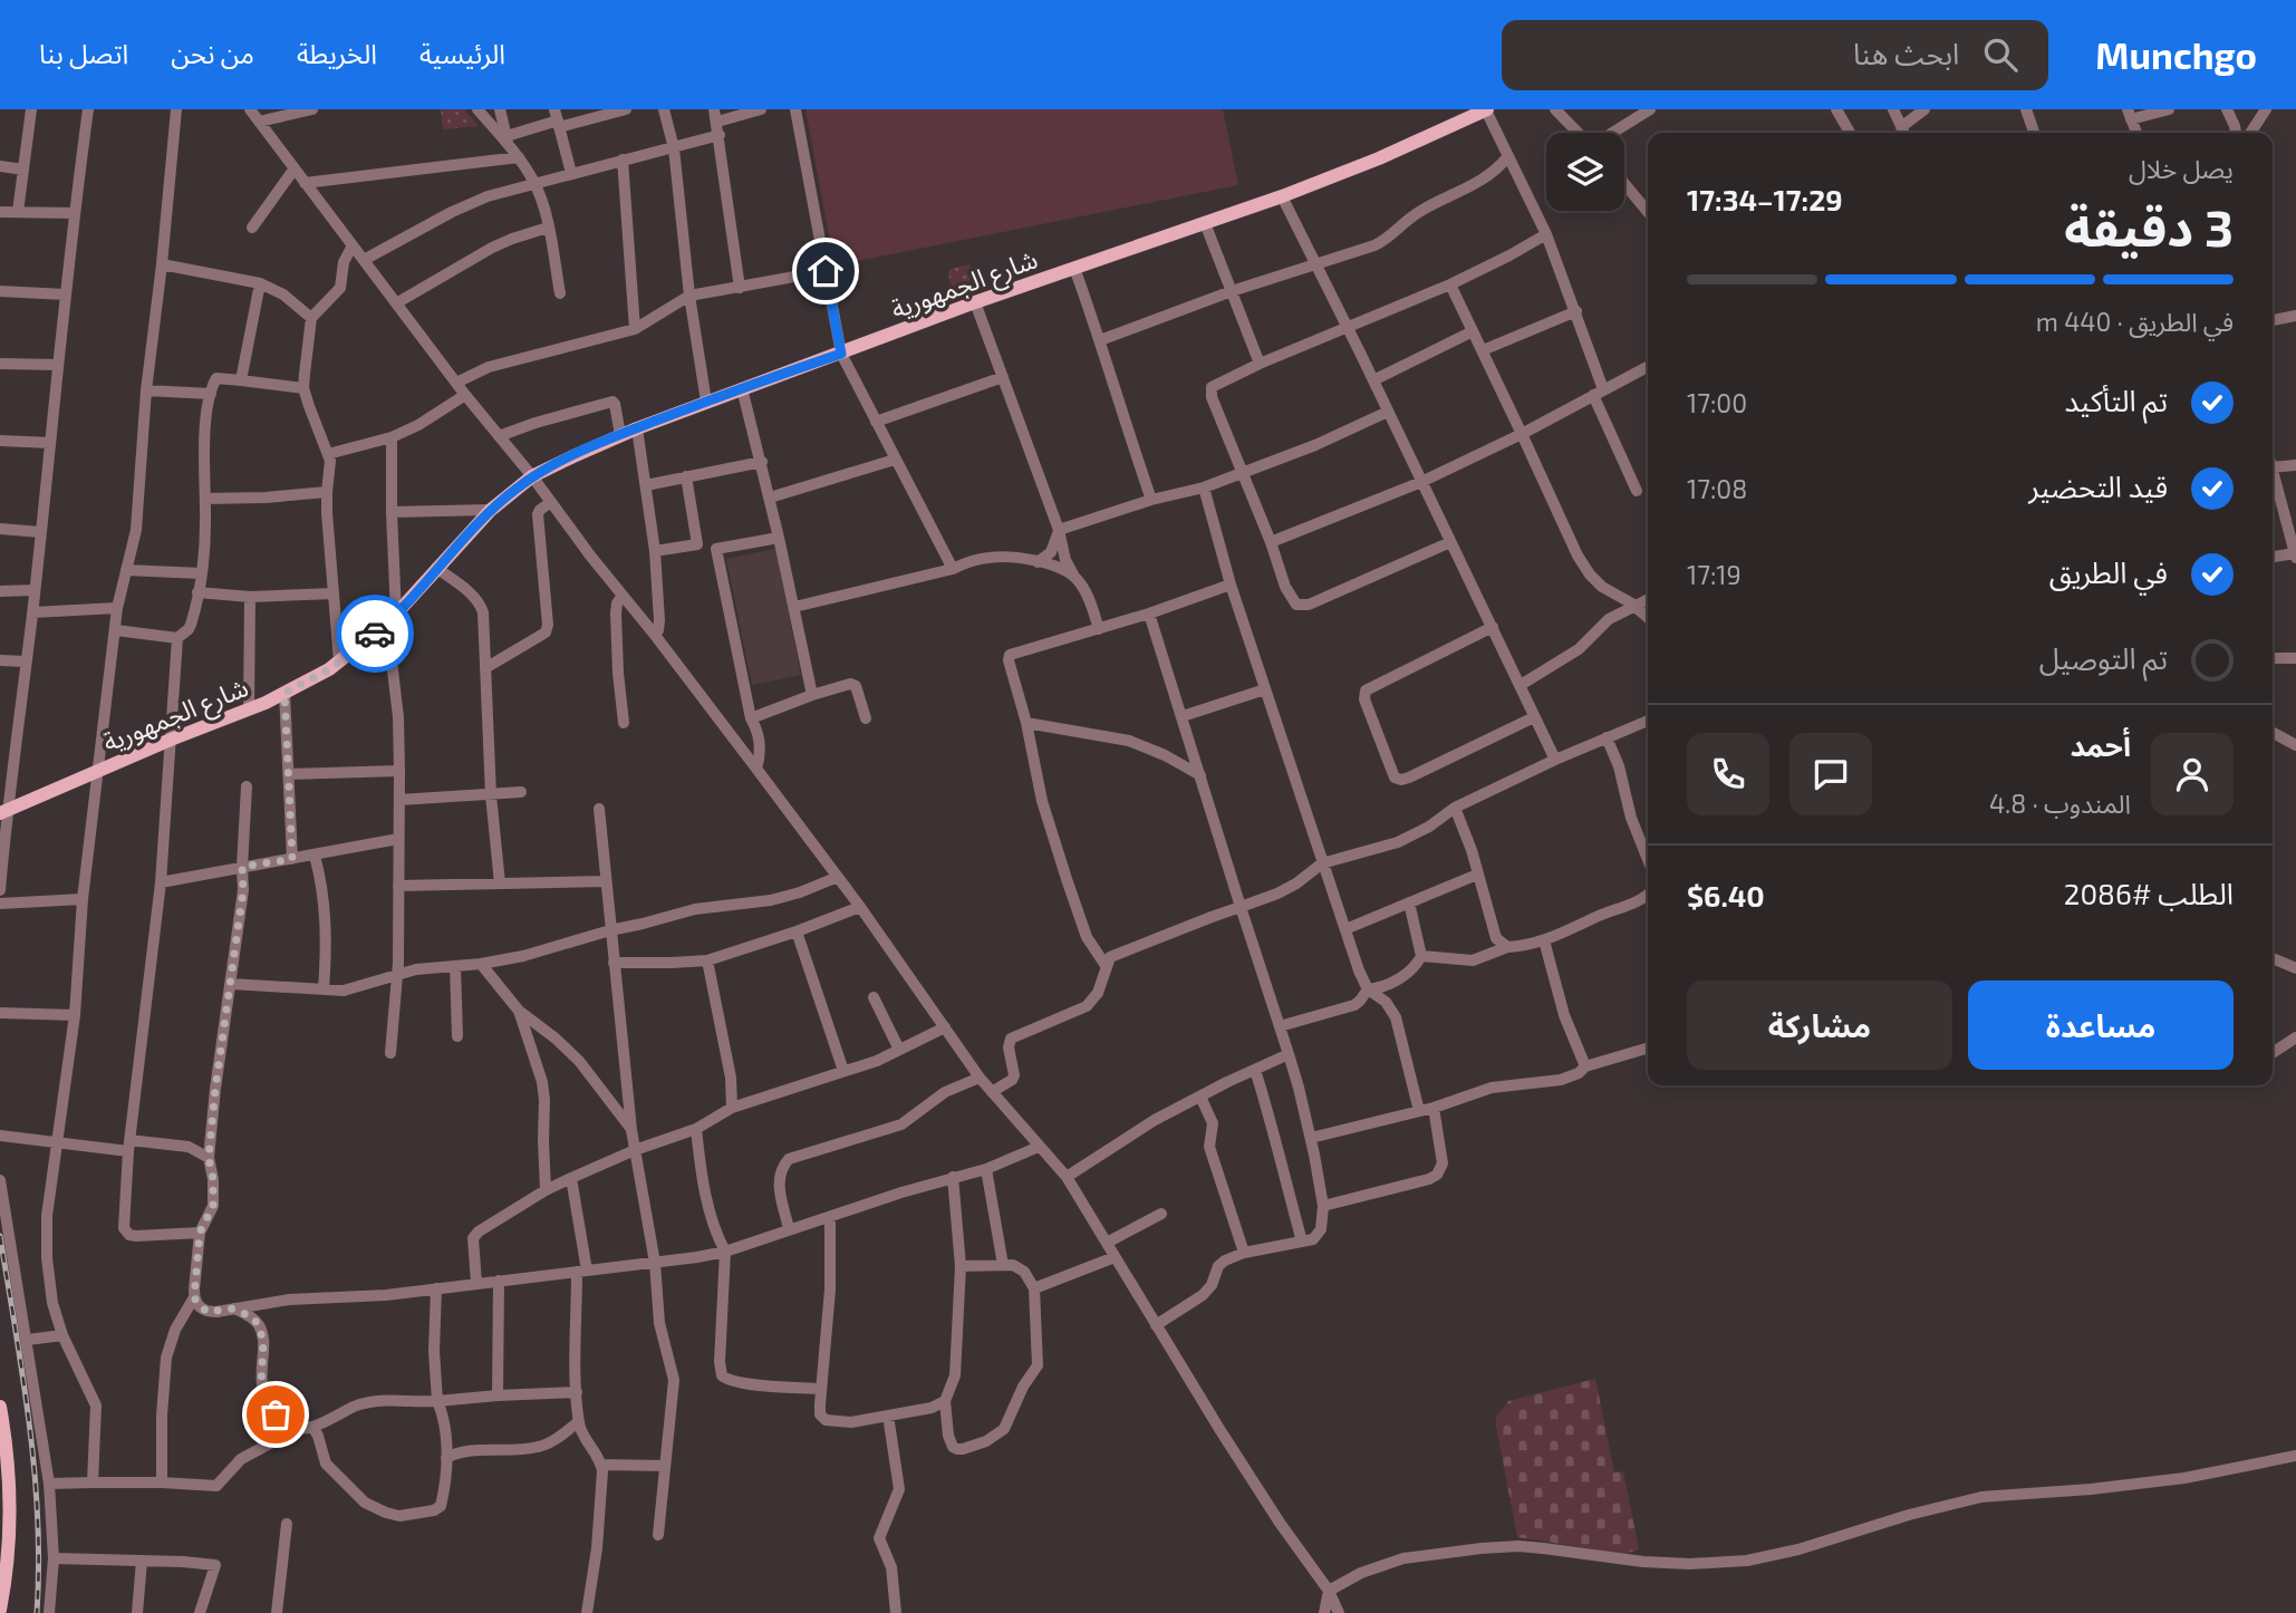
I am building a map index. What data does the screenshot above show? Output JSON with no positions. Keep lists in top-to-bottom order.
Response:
{
  "streets": {
    "main road": ["شارع الجمهورية"]
  },
  "page": {
    "header": "Munchgo",
    "search": "ابحث هنا",
    "nav": [
      "الرئيسية",
      "الخريطة",
      "من نحن",
      "اتصل بنا"
    ],
    "heading": ["3 دقيقة", "يصل خلال", "17:29–17:34"],
    "panel": [
      "أحمد",
      "المندوب · 4.8",
      "الطلب #2086",
      "$6.40"
    ],
    "bar": "في الطريق · 440 m",
    "list": [
      ["تم التأكيد", "17:00"],
      ["قيد التحضير", "17:08"],
      ["في الطريق", "17:19"],
      "تم التوصيل"
    ],
    "buttons": ["مساعدة", "مشاركة"]
  }
}
